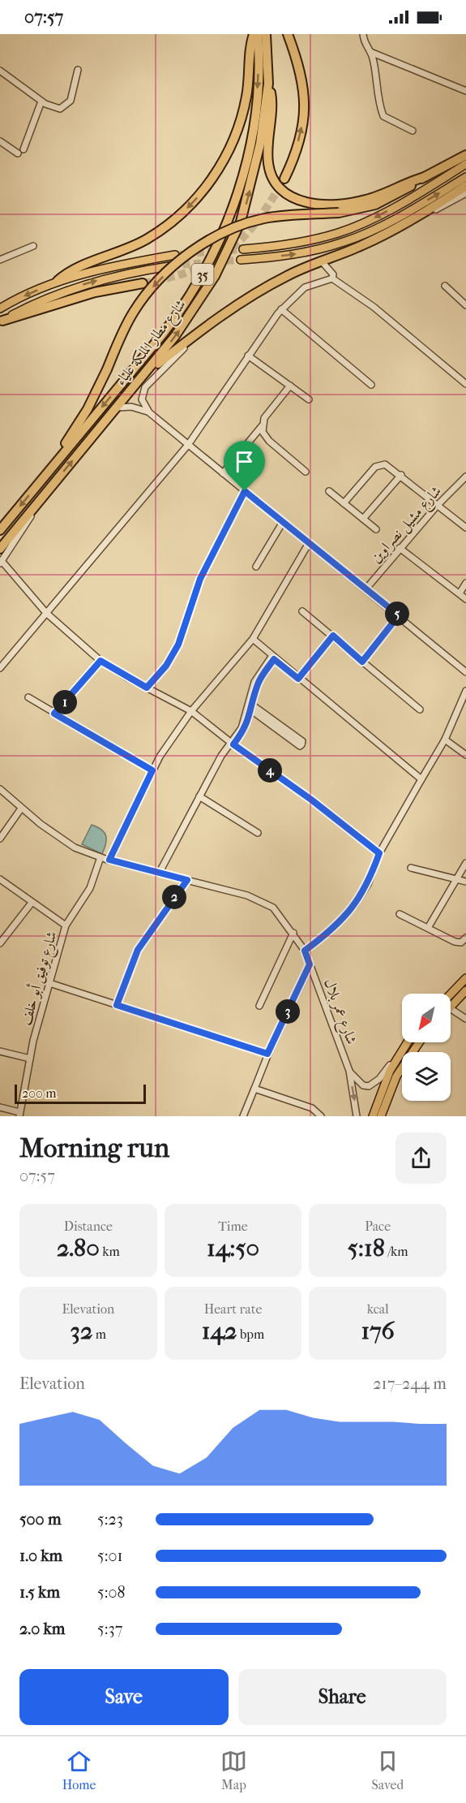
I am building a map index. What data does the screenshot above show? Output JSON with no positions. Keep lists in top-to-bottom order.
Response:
{
  "streets": {
    "highway": ["35", "شارع مطار الملكة علياء"],
    "street": ["شارع مشيل نصراوين", "شارع توفيق أبو خلف", "شارع عمر بلال"]
  },
  "scale_bar": "200 m",
  "north": "bottom left",
  "page": {
    "status": "07:57",
    "pins": [
      "5",
      "1",
      "4",
      "2",
      "3"
    ],
    "scale": "200 m",
    "heading": ["Morning run", "07:57"],
    "stats": [
      ["Distance", "2.80 km"],
      ["Time", "14:50"],
      ["Pace", "5:18 /km"],
      ["Elevation", "32 m"],
      ["Heart rate", "142 bpm"],
      ["kcal", "176"]
    ],
    "chart": ["Elevation", "217–244 m"],
    "list": [
      {
        "name": "500 m",
        "note": "5:23"
      },
      {
        "name": "1.0 km",
        "note": "5:01"
      },
      {
        "name": "1.5 km",
        "note": "5:08"
      },
      {
        "name": "2.0 km",
        "note": "5:37"
      }
    ],
    "buttons": ["Save", "Share"],
    "tabs": ["Home", "Map", "Saved"]
  }
}
